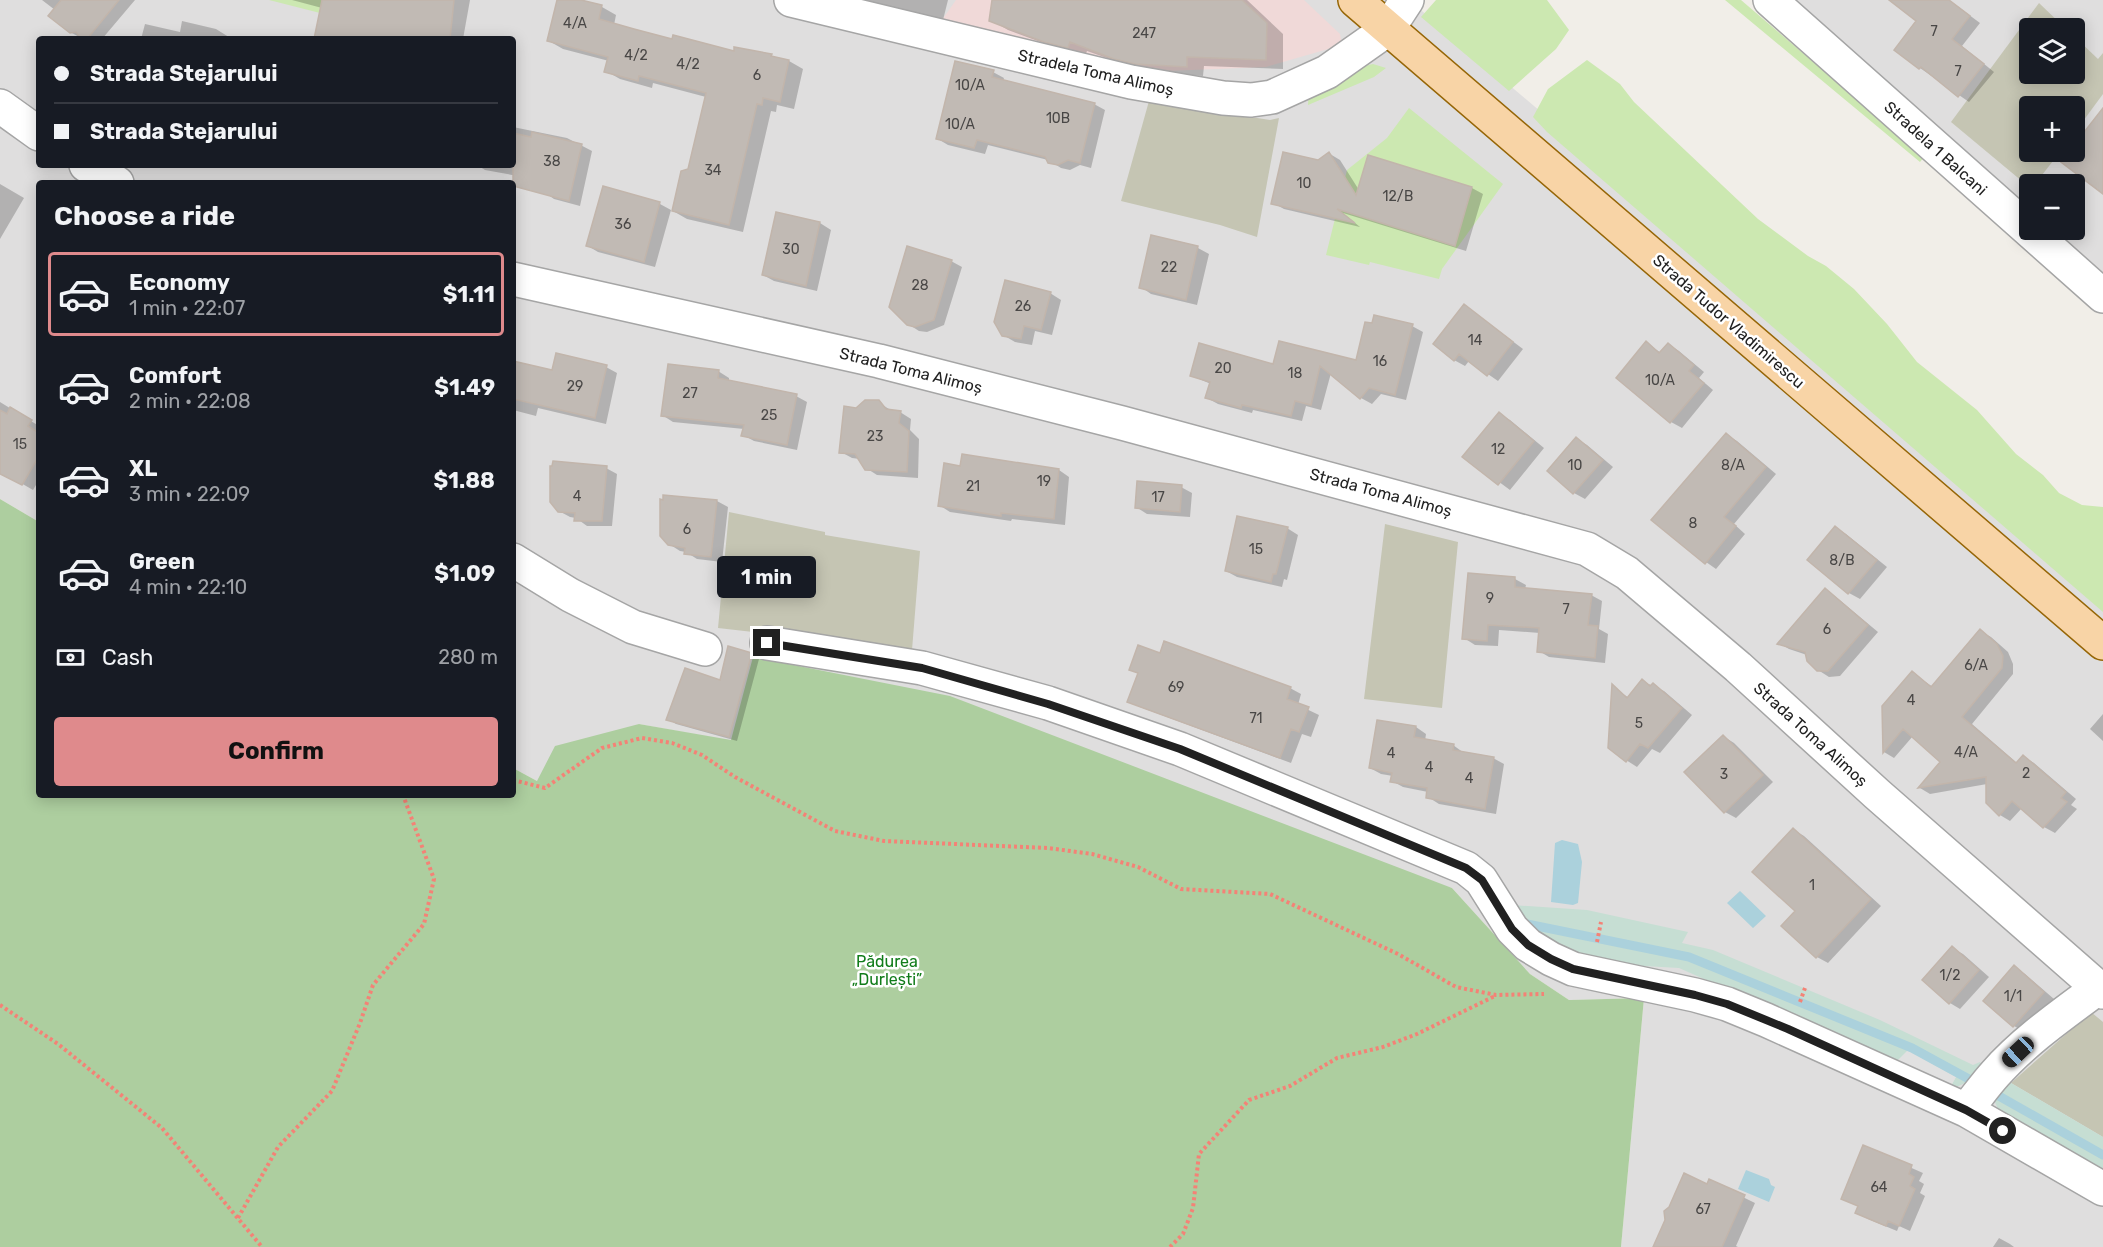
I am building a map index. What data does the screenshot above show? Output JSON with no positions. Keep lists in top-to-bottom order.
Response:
{
  "streets": {
    "main road": ["Strada Tudor Vladimirescu"],
    "street": ["Stradela Toma Alimoș", "Stradela 1 Balcani", "Strada Toma Alimoș"]
  },
  "crossings": [
    ["Stradela Toma Alimoș", "Strada Tudor Vladimirescu"]
  ],
  "parks": ["Pădurea „Durlești”"],
  "house_numbers": [
    "4/A",
    "7",
    "247",
    "4/2",
    "4/2",
    "7",
    "6",
    "10/A",
    "10B",
    "10/A",
    "38",
    "34",
    "10",
    "12/B",
    "36",
    "30",
    "22",
    "28",
    "26",
    "14",
    "16",
    "20",
    "18",
    "10/A",
    "29",
    "27",
    "25",
    "23",
    "15",
    "12",
    "10",
    "8/A",
    "19",
    "21",
    "4",
    "17",
    "8",
    "6",
    "15",
    "8/B",
    "9",
    "7",
    "6",
    "6/A",
    "69",
    "4",
    "71",
    "5",
    "4/A",
    "4",
    "4",
    "2",
    "3",
    "4",
    "1",
    "1/2",
    "1/1",
    "64",
    "67"
  ],
  "page": {
    "map_buttons": ["+", "−"],
    "banner": ["Strada Stejarului", "Strada Stejarului"],
    "heading": "Choose a ride",
    "list": [
      {
        "name": "Economy",
        "note": "1 min · 22:07",
        "value": "$1.11"
      },
      {
        "name": "Comfort",
        "note": "2 min · 22:08",
        "value": "$1.49"
      },
      {
        "name": "XL",
        "note": "3 min · 22:09",
        "value": "$1.88"
      },
      {
        "name": "Green",
        "note": "4 min · 22:10",
        "value": "$1.09"
      }
    ],
    "bubble": "1 min",
    "pay": ["Cash", "280 m"],
    "buttons": "Confirm"
  }
}
